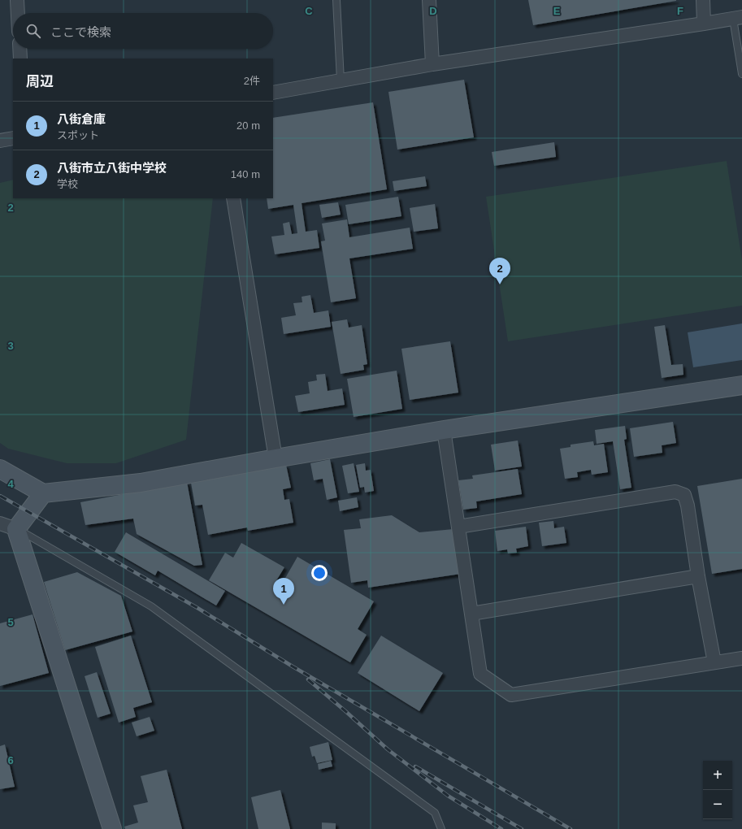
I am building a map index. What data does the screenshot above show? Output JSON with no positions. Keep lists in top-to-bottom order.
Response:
{
  "page": {
    "search": "ここで検索",
    "heading": ["周辺", "2件"],
    "list": [
      {
        "mark": "1",
        "name": "八街倉庫",
        "note": "スポット",
        "value": "20 m"
      },
      {
        "mark": "2",
        "name": "八街市立八街中学校",
        "note": "学校",
        "value": "140 m"
      }
    ],
    "pins": ["2", "1"],
    "map_buttons": ["+", "−"]
  },
  "grid": {
    "columns": [
      "C",
      "D",
      "E",
      "F"
    ],
    "rows": [
      "2",
      "3",
      "4",
      "5",
      "6"
    ]
  }
}
